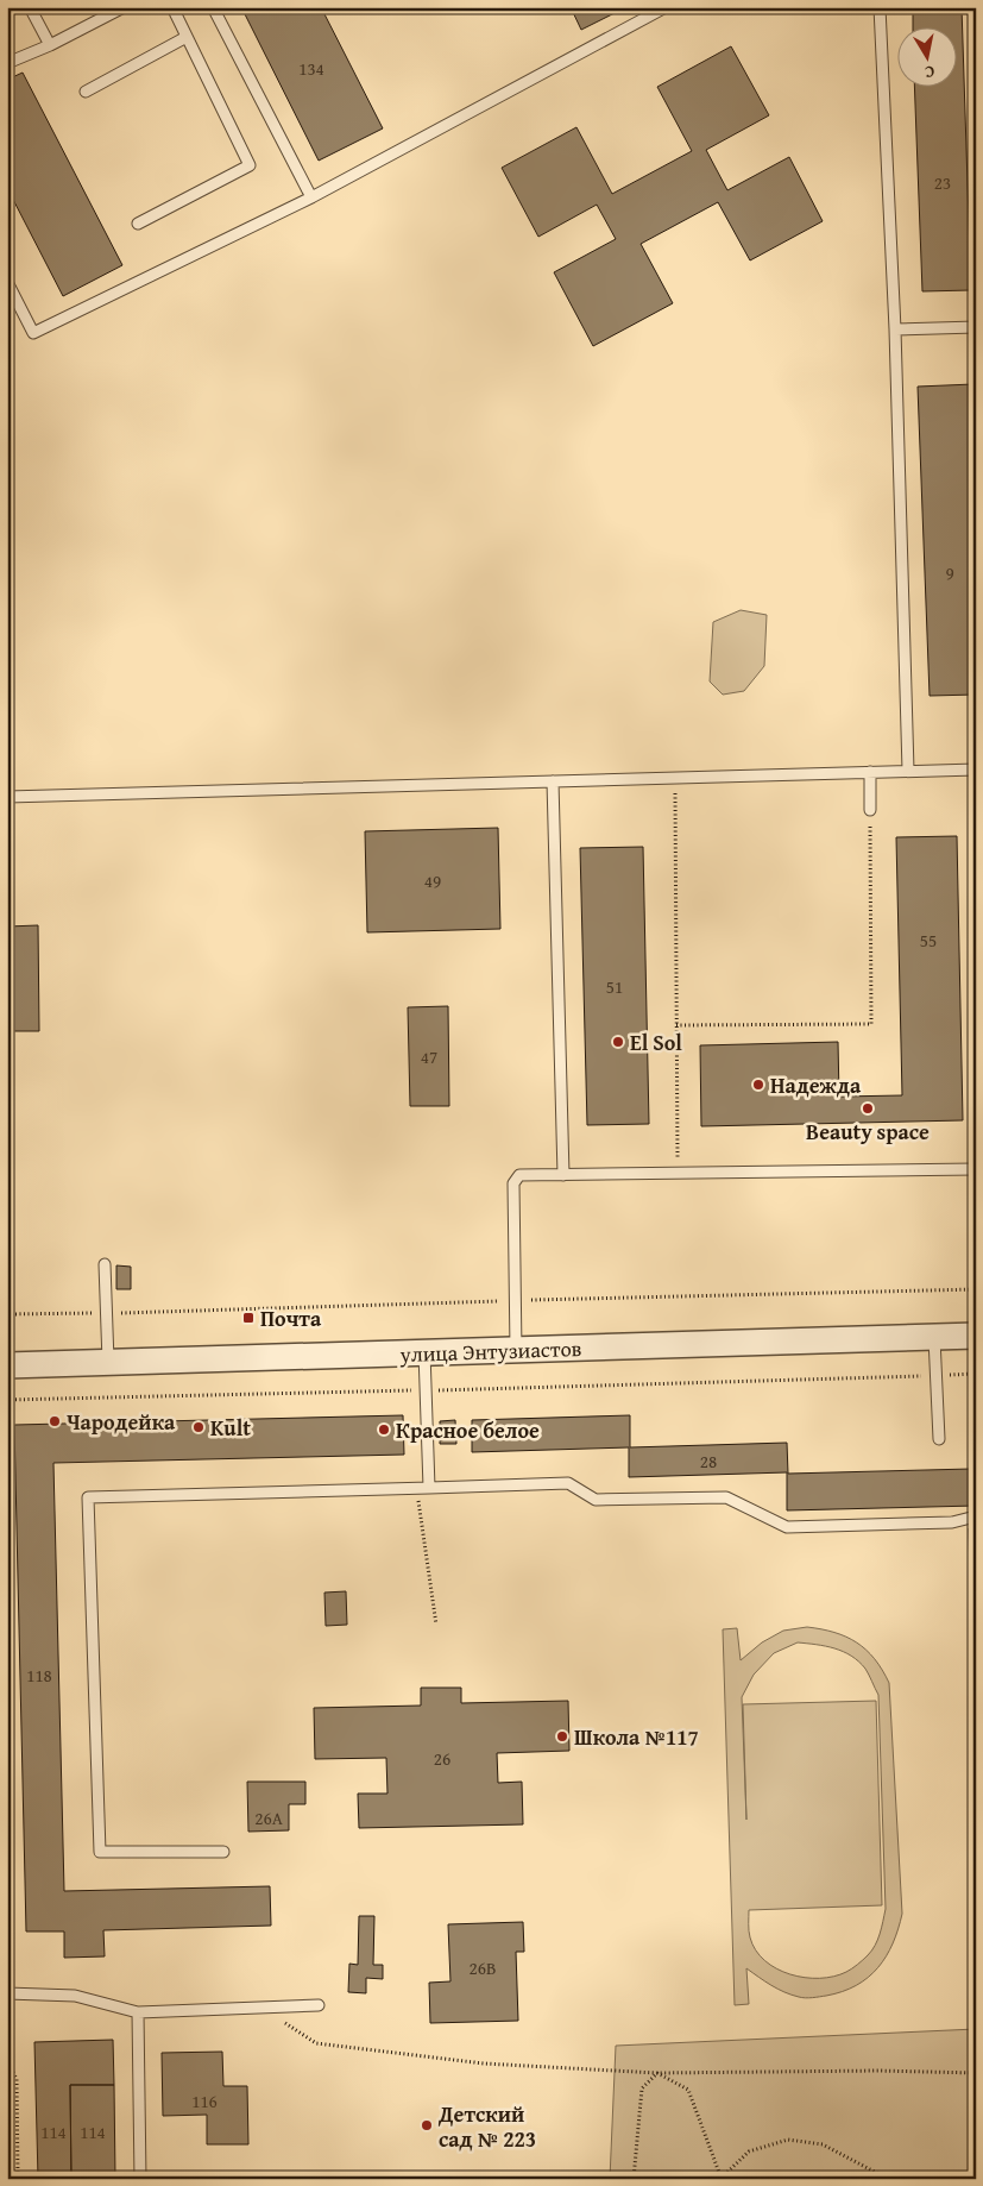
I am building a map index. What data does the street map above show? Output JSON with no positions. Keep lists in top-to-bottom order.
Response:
{
  "streets": {
    "street": ["улица Энтузиастов"]
  },
  "places": {
    "other": [
      "El Sol",
      "Надежда",
      "Beauty space",
      "Чародейка",
      "Kult",
      "Красное белое",
      "Школа №117",
      "Детский сад № 223"
    ],
    "transit": ["Почта"]
  },
  "house_numbers": [
    "134",
    "23",
    "9",
    "49",
    "55",
    "51",
    "47",
    "28",
    "118",
    "26",
    "26А",
    "26В",
    "116",
    "114",
    "114"
  ],
  "north": "bottom"
}
